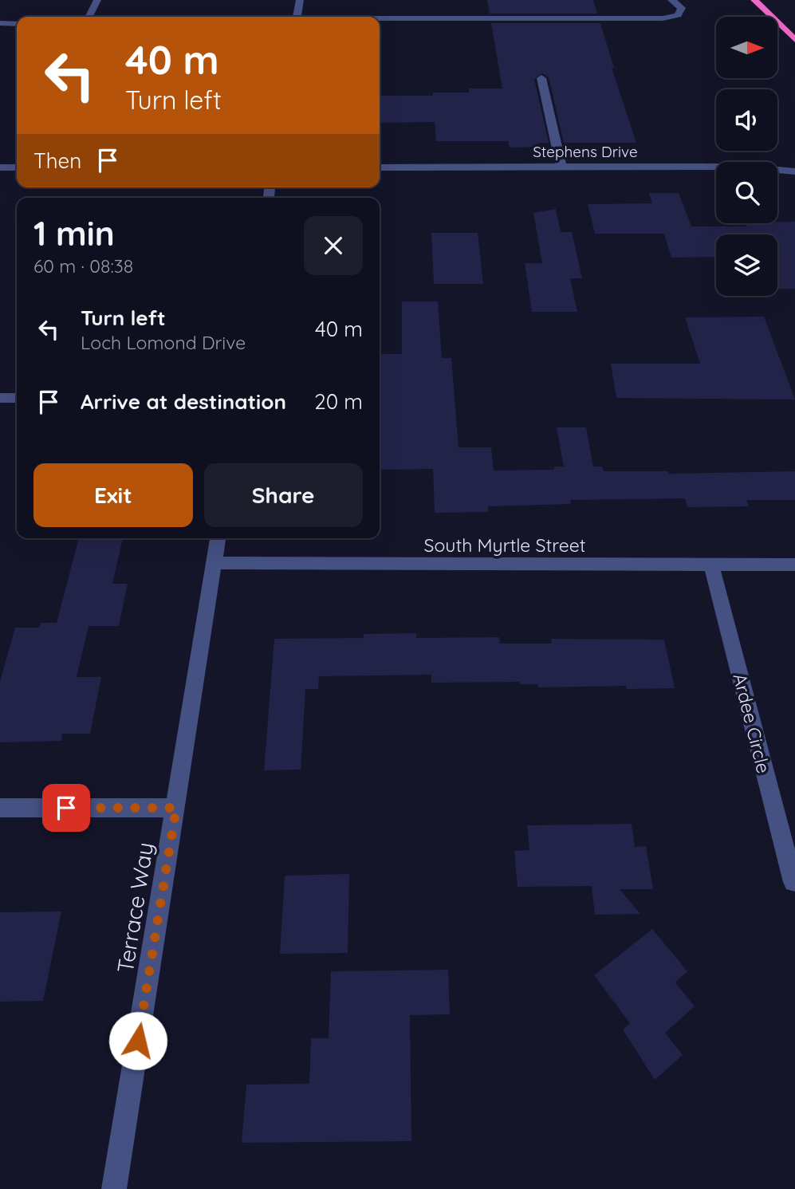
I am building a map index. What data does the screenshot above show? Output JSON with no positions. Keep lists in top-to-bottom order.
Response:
{
  "streets": {
    "street": [
      "Stephens Drive",
      "South Myrtle Street",
      "Ardee Circle",
      "Terrace Way"
    ]
  },
  "crossings": [
    ["South Myrtle Street", "Ardee Circle"],
    ["South Myrtle Street", "Terrace Way"]
  ],
  "north": "right",
  "page": {
    "turn": ["40 m", "Turn left"],
    "then": "Then",
    "heading": ["1 min", "60 m · 08:38"],
    "list": [
      {
        "name": "Turn left",
        "note": "Loch Lomond Drive",
        "value": "40 m"
      },
      {
        "name": "Arrive at destination",
        "value": "20 m"
      }
    ],
    "buttons": ["Exit", "Share"]
  }
}
